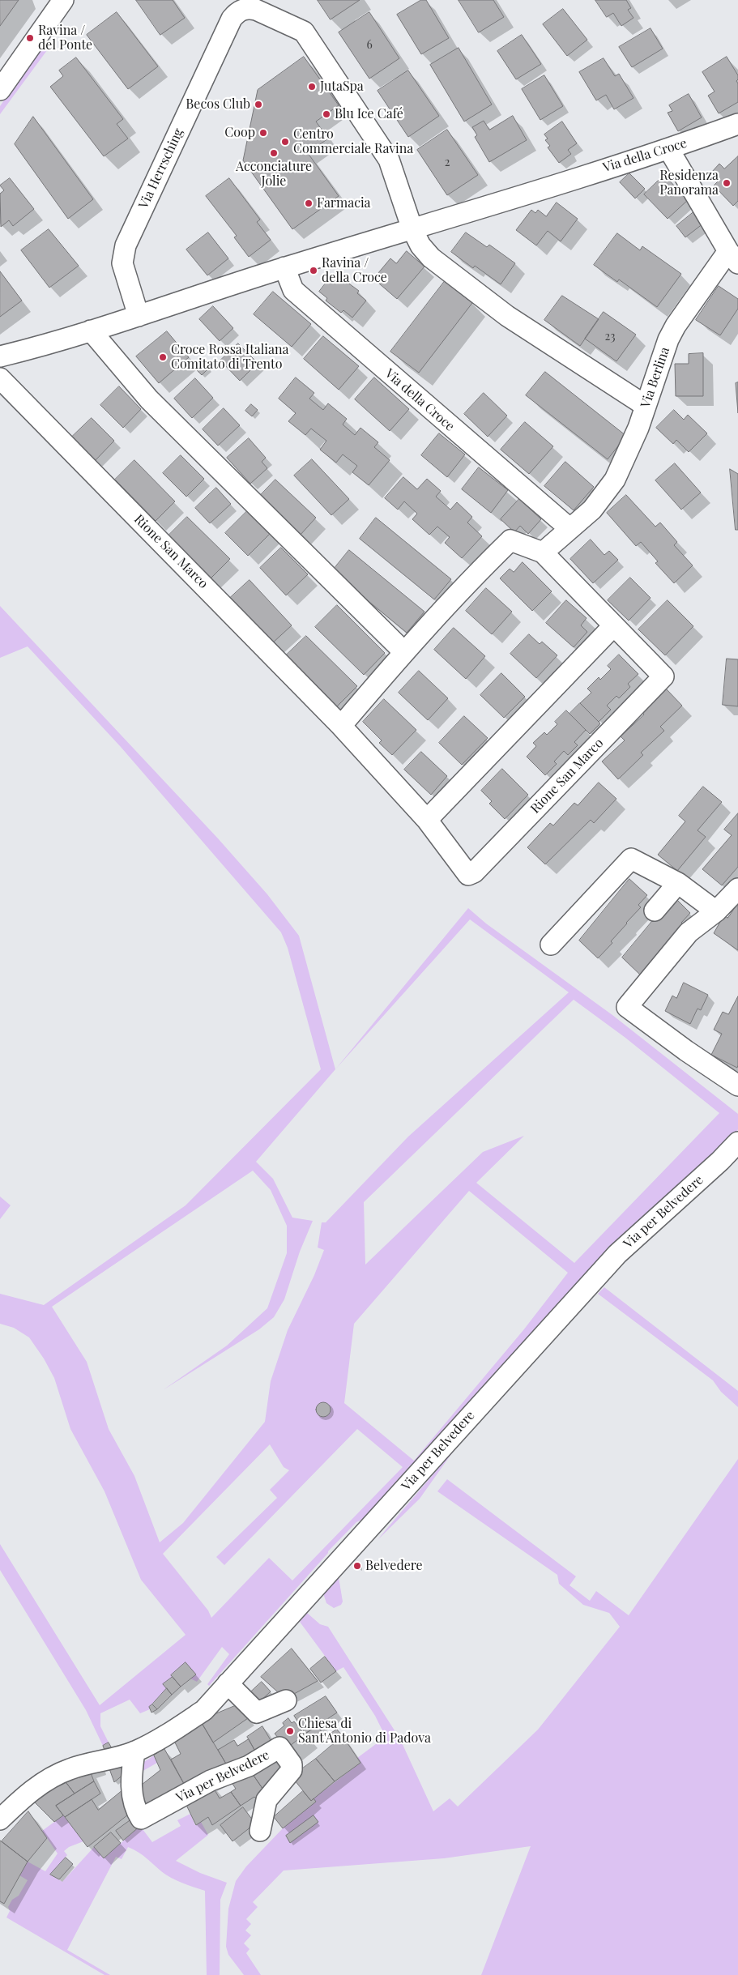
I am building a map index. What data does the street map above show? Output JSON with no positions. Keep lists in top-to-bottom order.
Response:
{
  "streets": {
    "street": [
      "Via della Croce",
      "Via Herrsching",
      "Via Berlina",
      "Rione San Marco",
      "Via per Belvedere"
    ]
  },
  "crossings": [
    ["Via della Croce", "Via Herrsching"],
    ["Via della Croce", "Via Berlina"],
    ["Via Berlina", "Rione San Marco"]
  ],
  "places": [
    "Ravina / del Ponte",
    "JutaSpa",
    "Becos Club",
    "Blu Ice Café",
    "Coop",
    "Centro Commerciale Ravina",
    "Acconciature Jolie",
    "Residenza Panorama",
    "Farmacia",
    "Ravina / della Croce",
    "Croce Rossa Italiana Comitato di Trento",
    "Belvedere",
    "Chiesa di Sant'Antonio di Padova"
  ],
  "house_numbers": ["6", "2", "23"]
}
